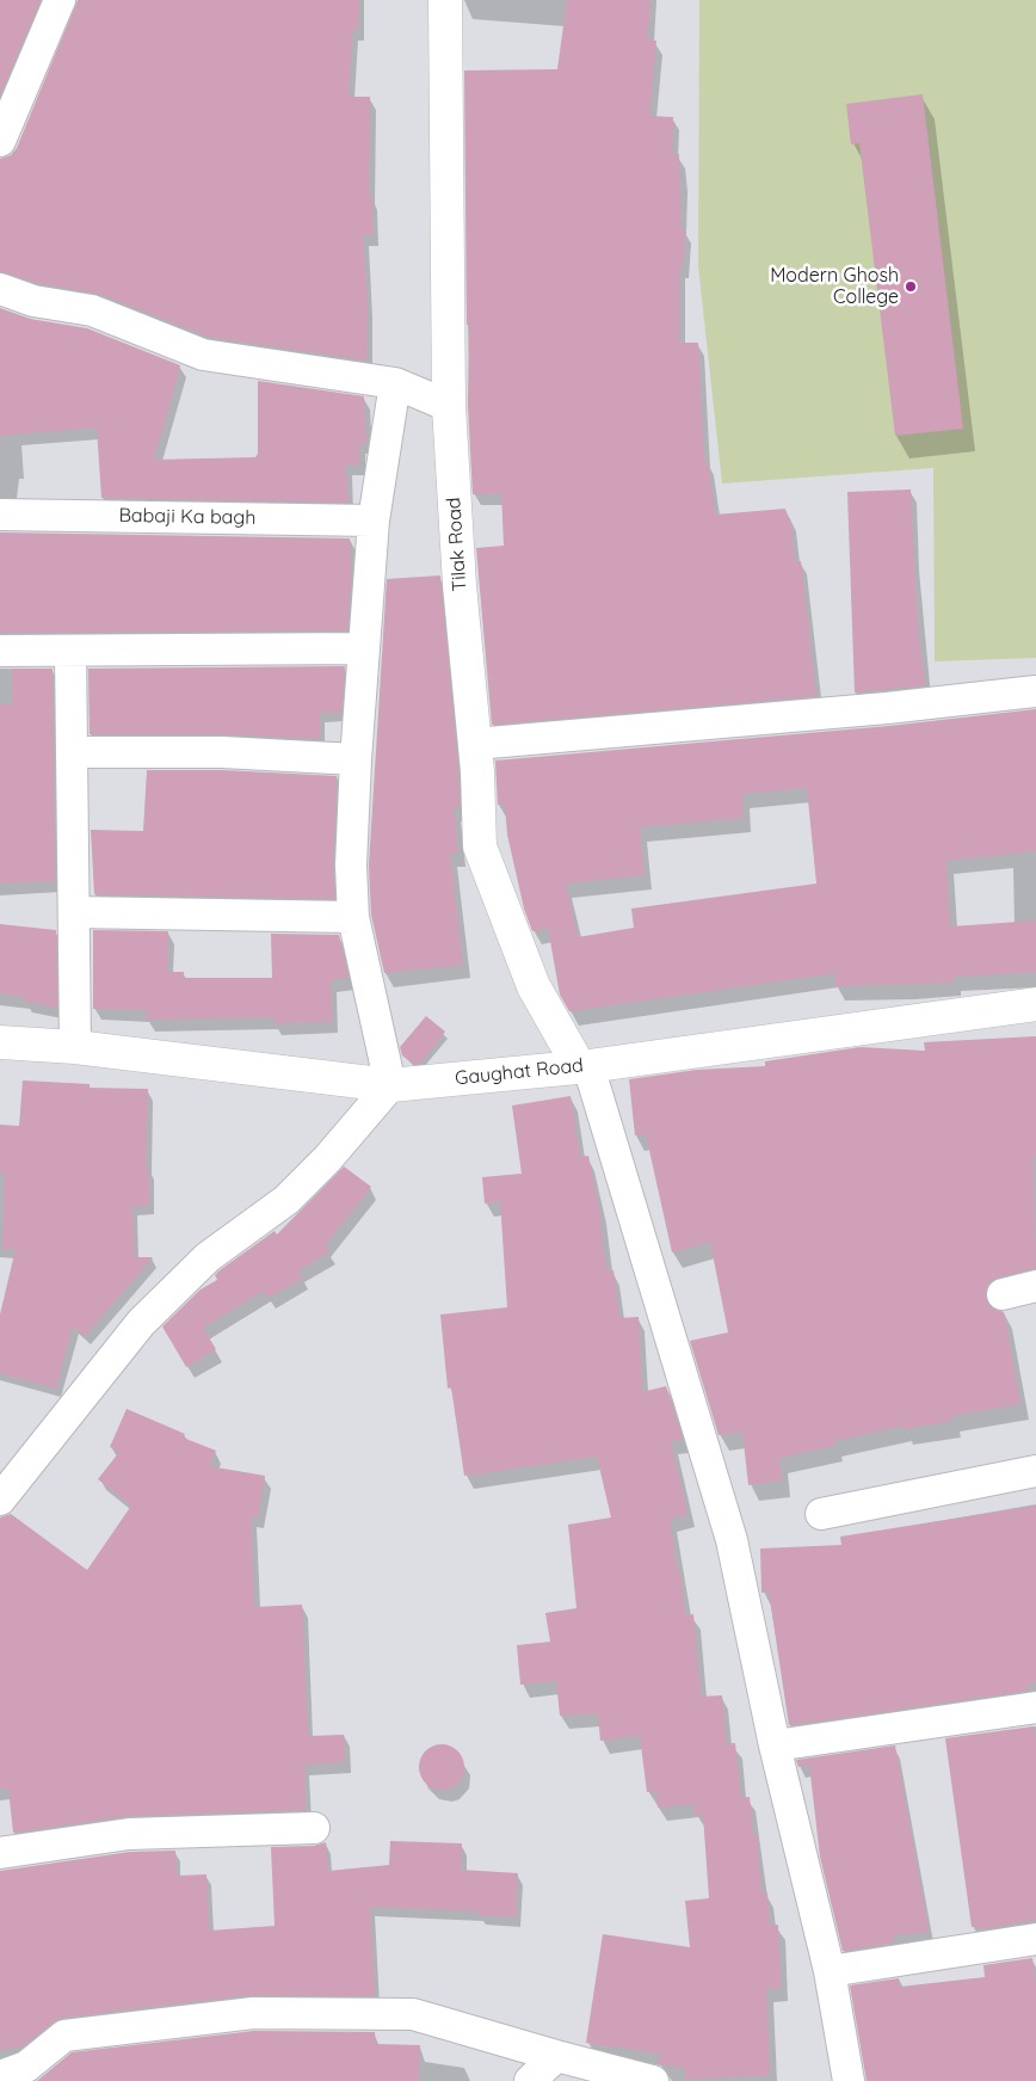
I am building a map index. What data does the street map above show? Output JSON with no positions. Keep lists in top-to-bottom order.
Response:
{
  "streets": {
    "main road": ["Tilak Road", "Gaughat Road"],
    "street": ["Babaji Ka bagh"]
  },
  "crossings": [
    ["Tilak Road", "Gaughat Road"]
  ],
  "places": ["Modern Ghosh College"]
}
